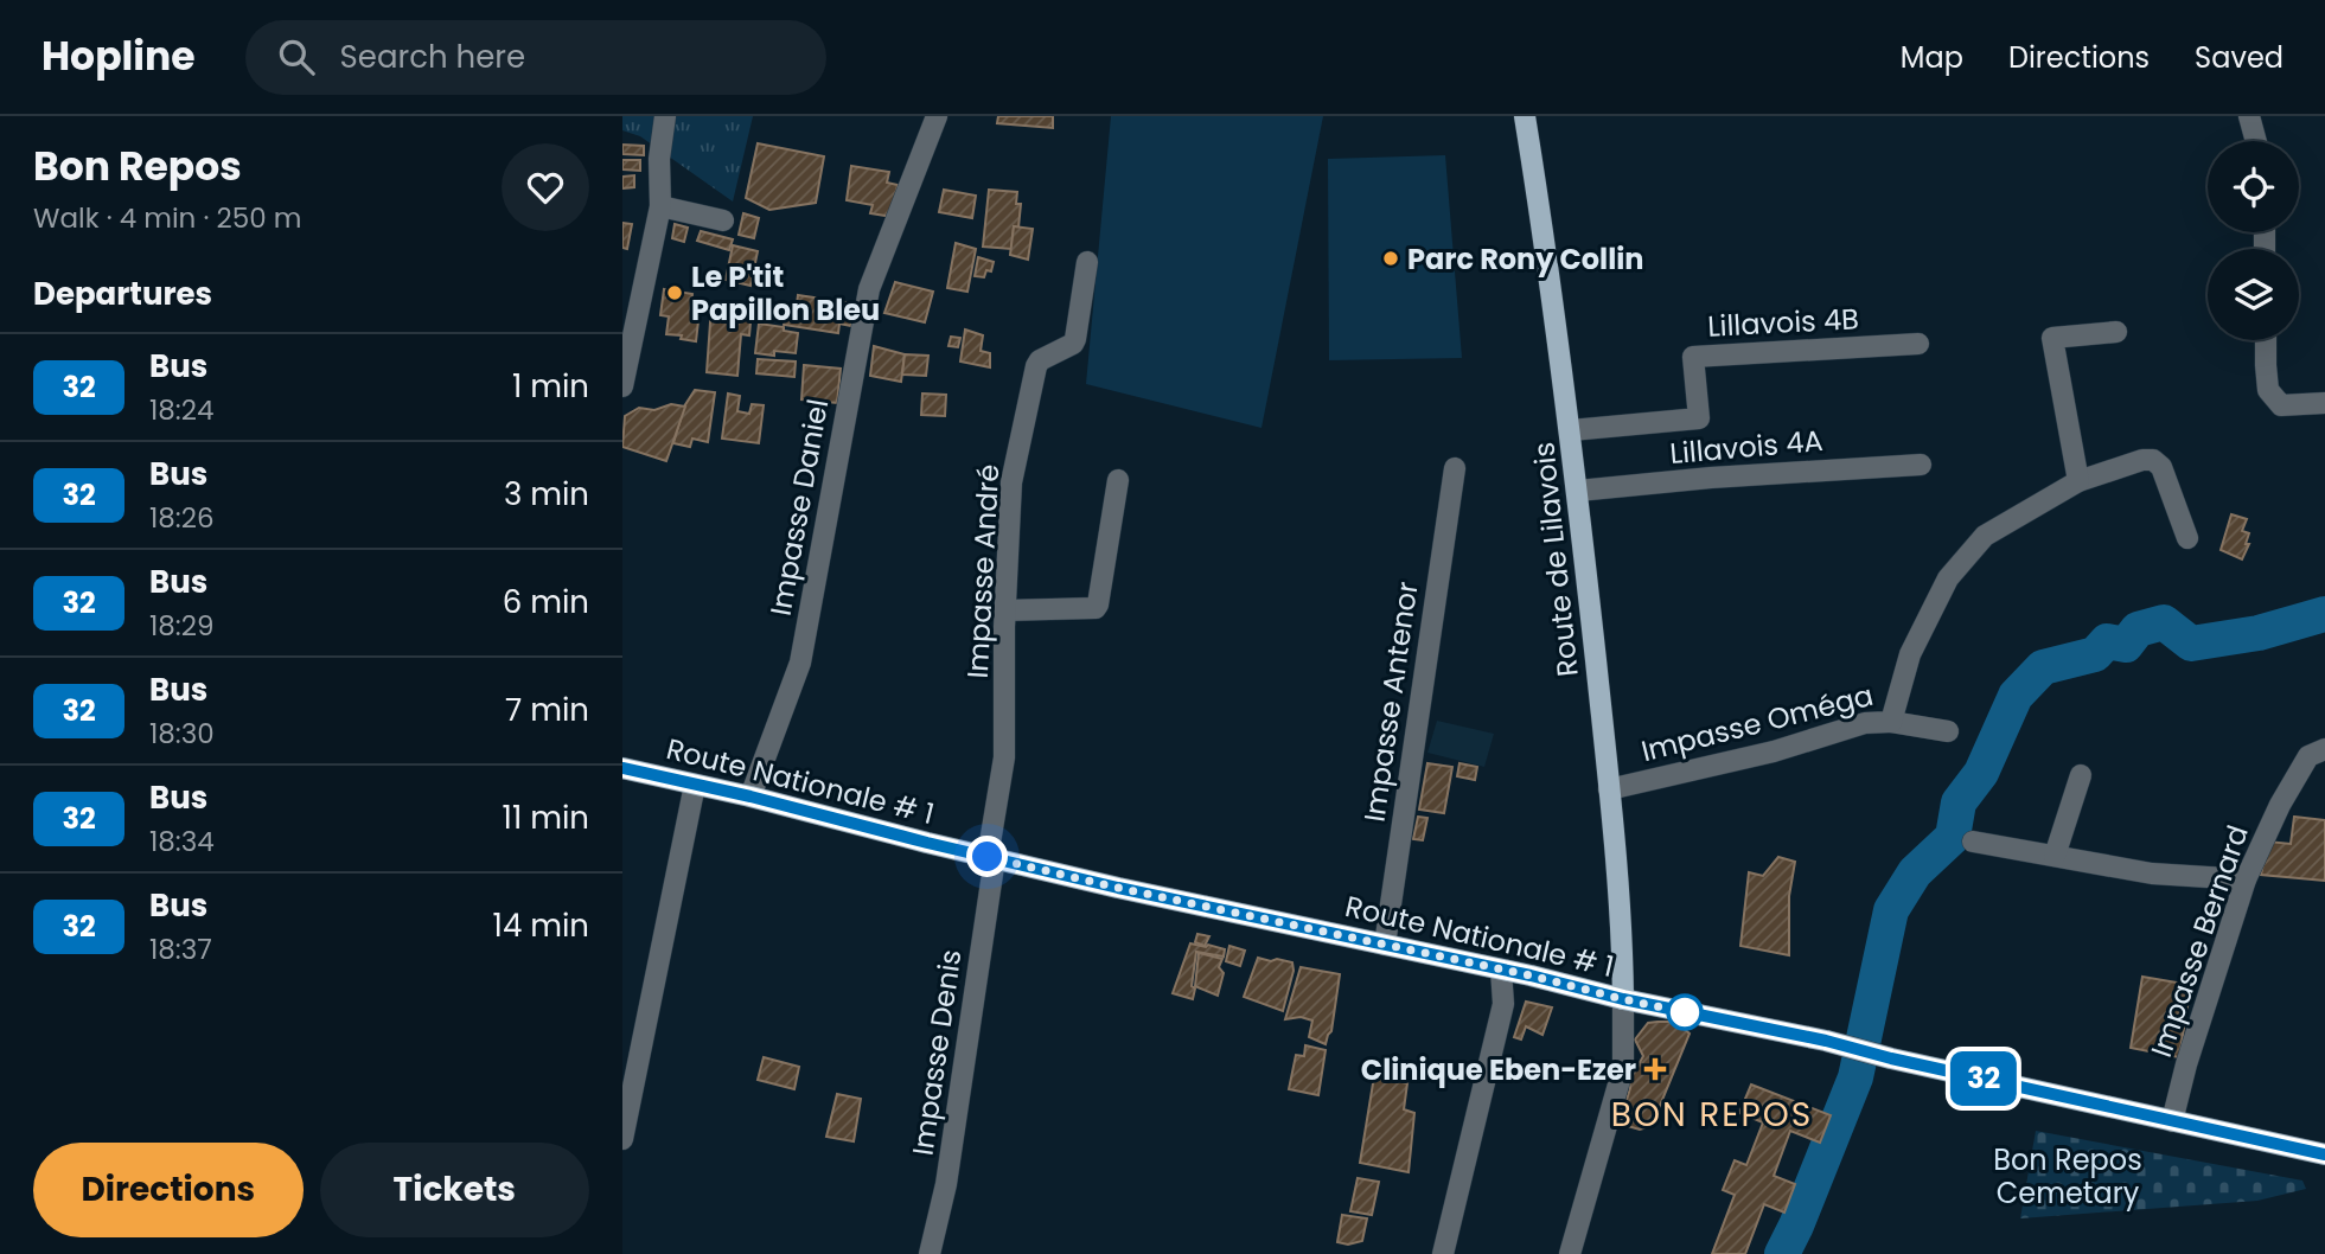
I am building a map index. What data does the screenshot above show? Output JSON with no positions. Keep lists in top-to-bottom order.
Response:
{
  "streets": {
    "main road": ["Route de Lilavois", "Route Nationale # 1"],
    "street": [
      "Lillavois 4B",
      "Lillavois 4A",
      "Impasse Daniel",
      "Impasse André",
      "Impasse Antenor",
      "Impasse Oméga",
      "Impasse Bernard",
      "Impasse Denis"
    ]
  },
  "crossings": [
    ["Lillavois 4B", "Route de Lilavois"],
    ["Lillavois 4A", "Route de Lilavois"],
    ["Impasse Daniel", "Route Nationale # 1"],
    ["Route de Lilavois", "Impasse Oméga"],
    ["Route de Lilavois", "Route Nationale # 1"],
    ["Impasse André", "Route Nationale # 1"],
    ["Impasse André", "Impasse Denis"],
    ["Impasse Antenor", "Route Nationale # 1"],
    ["Route Nationale # 1", "Impasse Bernard"],
    ["Route Nationale # 1", "Impasse Denis"]
  ],
  "districts": ["BON REPOS"],
  "parks": ["Bon Repos Cemetary"],
  "places": {
    "other": ["Parc Rony Collin", "Le P'tit Papillon Bleu"],
    "health": ["Clinique Eben-Ezer"]
  },
  "lines": ["bus line 32"],
  "page": {
    "header": "Hopline",
    "search": "Search here",
    "nav": ["Map", "Directions", "Saved"],
    "heading": [
      ["Bon Repos", "Walk · 4 min · 250 m"],
      "Departures"
    ],
    "on_map": "32",
    "list": [
      {
        "mark": "32",
        "name": "Bus",
        "note": "18:24",
        "value": "1 min"
      },
      {
        "mark": "32",
        "name": "Bus",
        "note": "18:26",
        "value": "3 min"
      },
      {
        "mark": "32",
        "name": "Bus",
        "note": "18:29",
        "value": "6 min"
      },
      {
        "mark": "32",
        "name": "Bus",
        "note": "18:30",
        "value": "7 min"
      },
      {
        "mark": "32",
        "name": "Bus",
        "note": "18:34",
        "value": "11 min"
      },
      {
        "mark": "32",
        "name": "Bus",
        "note": "18:37",
        "value": "14 min"
      }
    ],
    "buttons": ["Directions", "Tickets"]
  }
}
